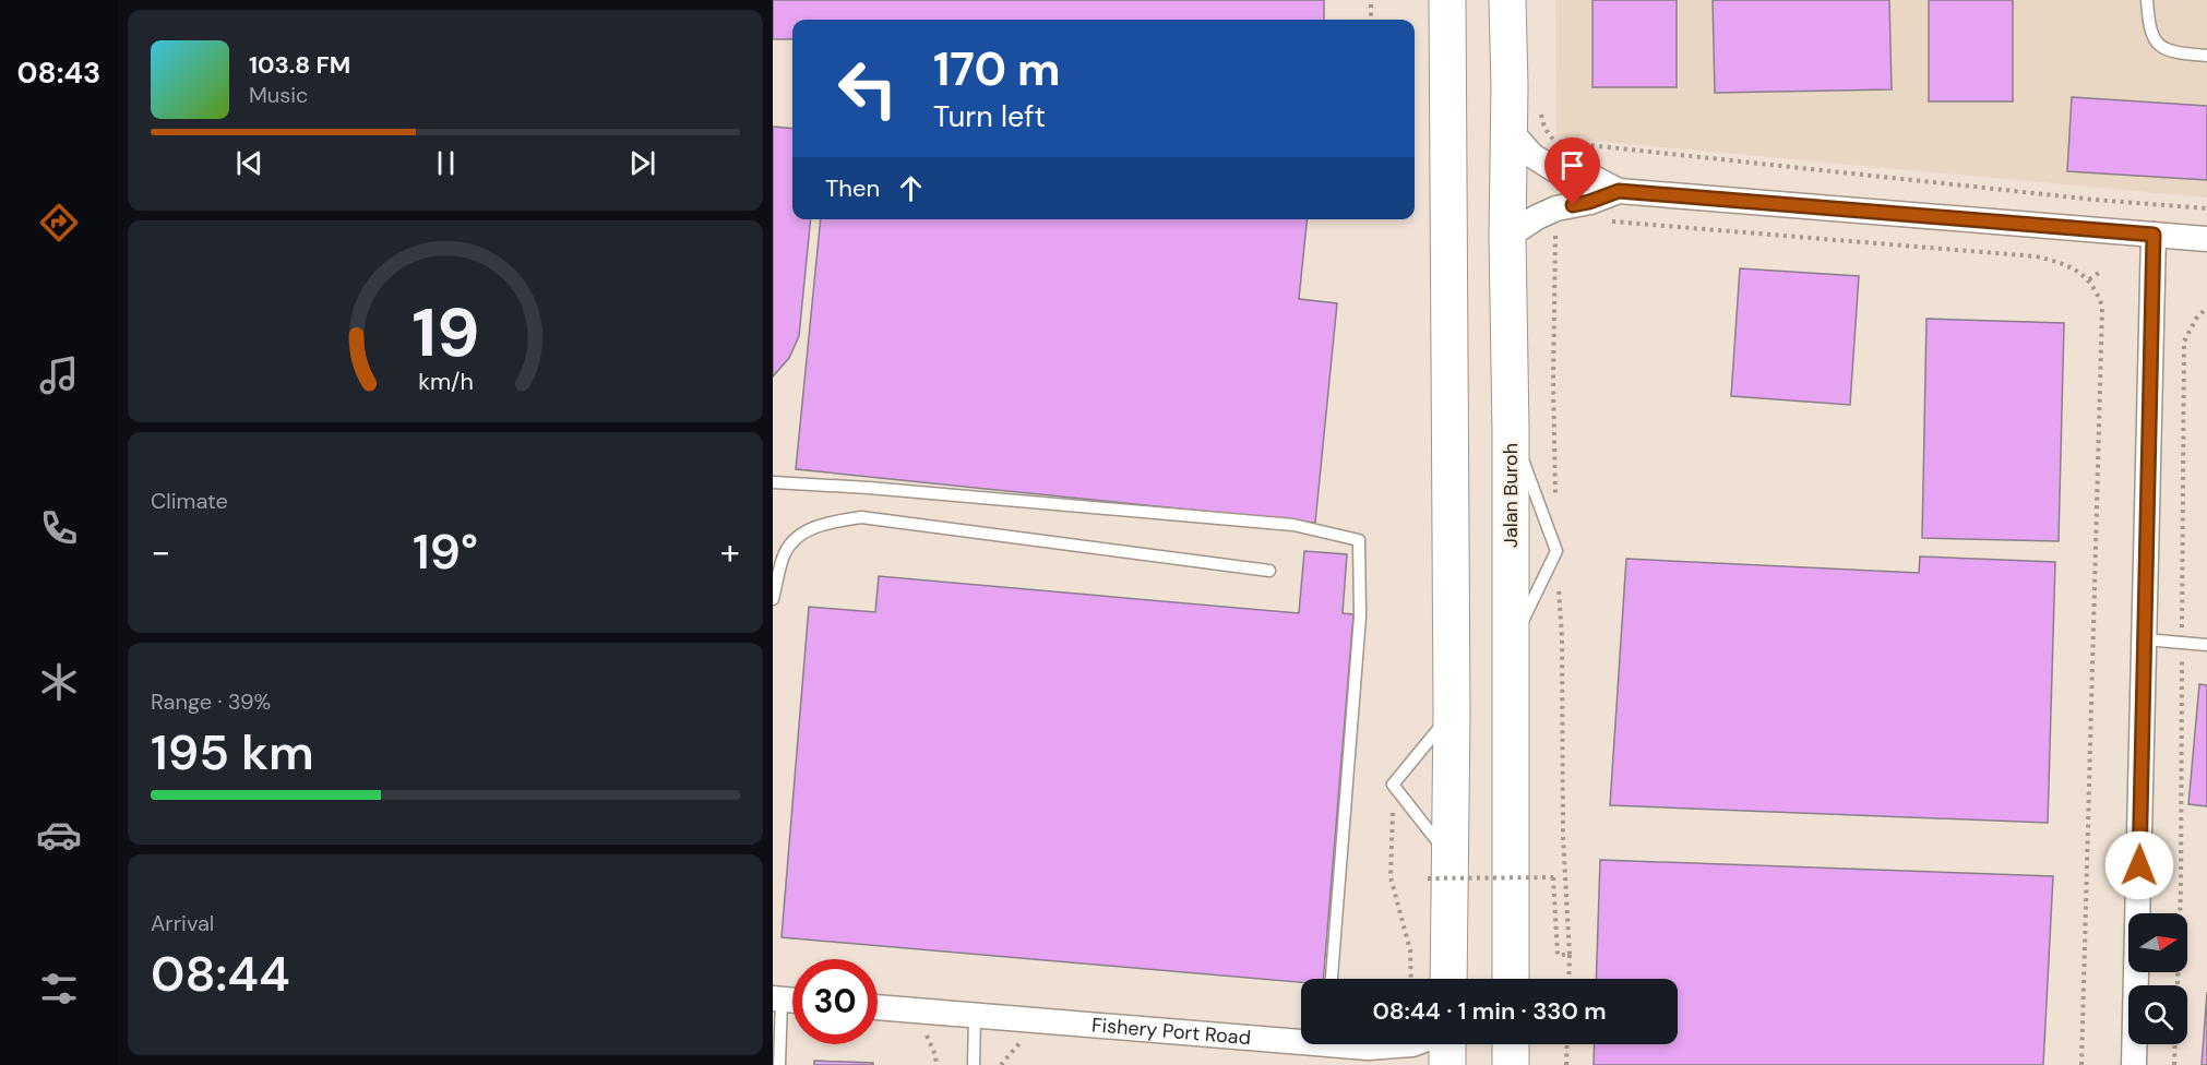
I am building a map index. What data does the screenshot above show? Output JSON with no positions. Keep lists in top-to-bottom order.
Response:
{
  "streets": {
    "highway": ["Jalan Buroh"],
    "street": ["Fishery Port Road"]
  },
  "north": "right",
  "page": {
    "tabs": "08:43",
    "turn": ["170 m", "Turn left"],
    "song": ["103.8 FM", "Music"],
    "then": "Then",
    "tile": [
      "Climate",
      ["Range · 39%", "195 km"],
      ["Arrival", "08:44"]
    ],
    "heat": ["−", "19°", "+"],
    "limit": "30",
    "trip": "08:44 · 1 min · 330 m",
    "gauge": ["19", "km/h"]
  }
}
